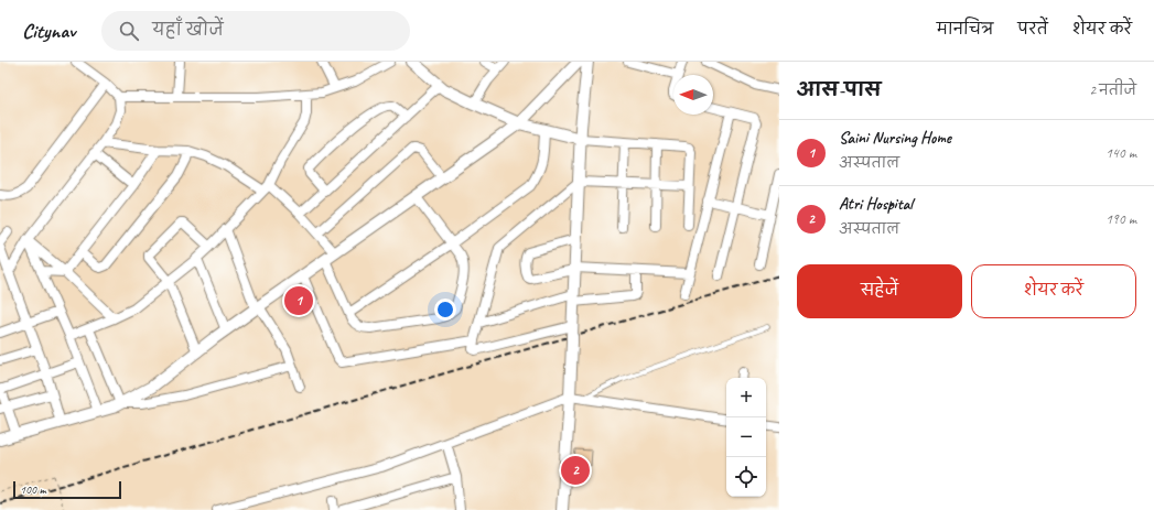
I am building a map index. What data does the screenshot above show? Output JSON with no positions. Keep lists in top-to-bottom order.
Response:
{
  "scale_bar": "100 m",
  "north": "left",
  "page": {
    "header": "Citynav",
    "search": "यहाँ खोजें",
    "nav": ["मानचित्र", "परतें", "शेयर करें"],
    "heading": ["आस-पास", "2 नतीजे"],
    "list": [
      {
        "mark": "1",
        "name": "Saini Nursing Home",
        "note": "अस्पताल",
        "value": "140 m"
      },
      {
        "mark": "2",
        "name": "Atri Hospital",
        "note": "अस्पताल",
        "value": "190 m"
      }
    ],
    "buttons": ["सहेजें", "शेयर करें"],
    "pins": ["1", "2"],
    "map_buttons": ["+", "−"],
    "scale": "100 m"
  }
}
